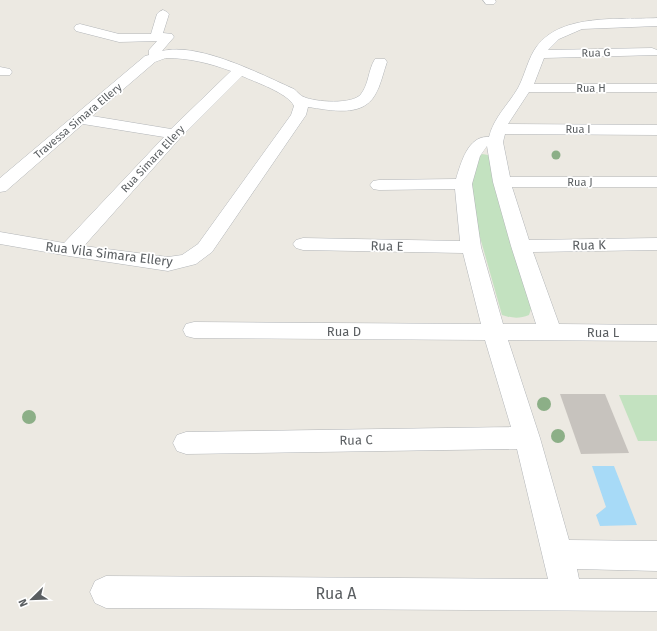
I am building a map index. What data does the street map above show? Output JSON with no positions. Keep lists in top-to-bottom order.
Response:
{
  "streets": {
    "street": [
      "Rua G",
      "Rua H",
      "Travessa Simara Ellery",
      "Rua I",
      "Rua Simara Ellery",
      "Rua J",
      "Rua K",
      "Rua E",
      "Rua Vila Simara Ellery",
      "Rua D",
      "Rua L",
      "Rua C",
      "Rua A"
    ]
  },
  "crossings": [
    ["Rua Simara Ellery", "Rua Vila Simara Ellery"],
    ["Rua D", "Rua L"]
  ],
  "north": "bottom left"
}
